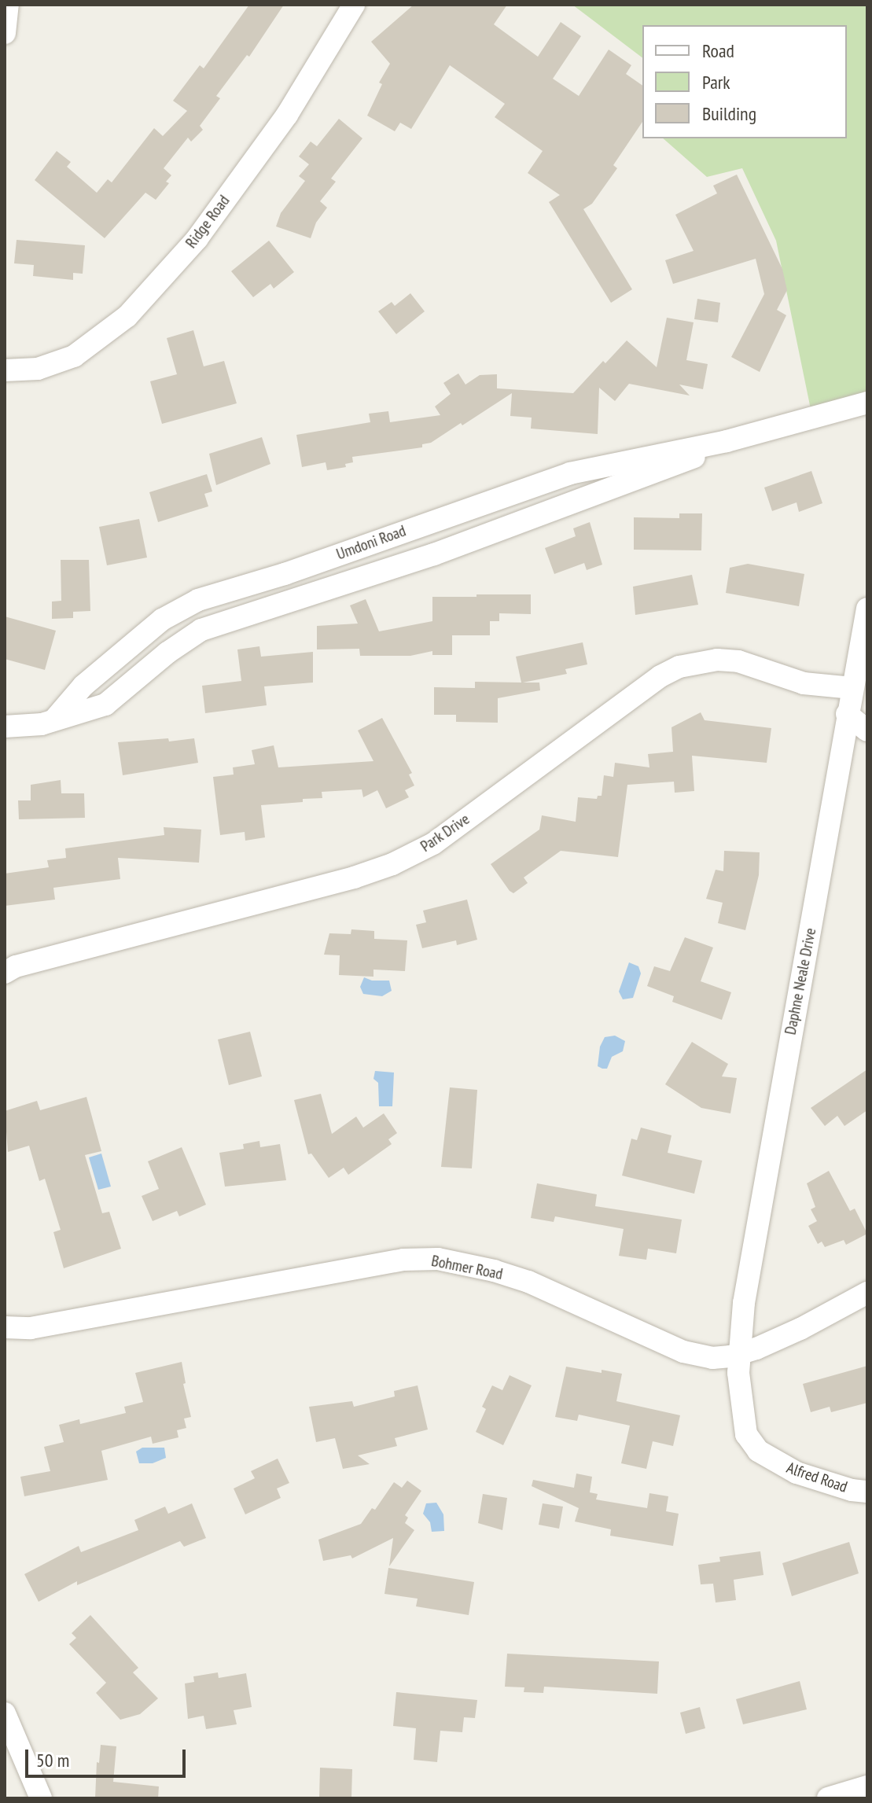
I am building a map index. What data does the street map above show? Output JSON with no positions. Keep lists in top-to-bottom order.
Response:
{
  "streets": {
    "street": [
      "Ridge Road",
      "Umdoni Road",
      "Park Drive",
      "Daphne Neale Drive",
      "Bohmer Road",
      "Alfred Road"
    ]
  },
  "crossings": [
    ["Park Drive", "Daphne Neale Drive"],
    ["Daphne Neale Drive", "Bohmer Road"],
    ["Daphne Neale Drive", "Alfred Road"],
    ["Bohmer Road", "Alfred Road"]
  ],
  "legend": ["Road", "Park", "Building"],
  "scale_bar": "50 m"
}
